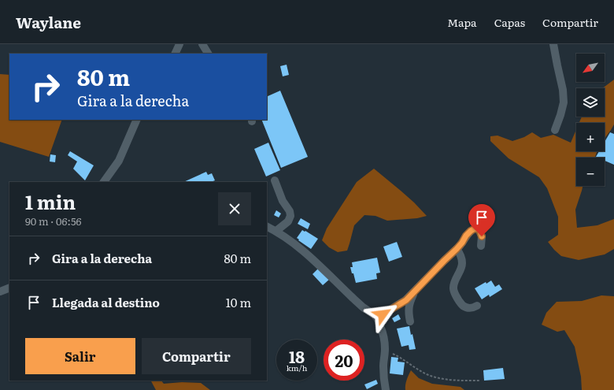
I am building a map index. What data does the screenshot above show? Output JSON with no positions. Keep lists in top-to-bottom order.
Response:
{
  "north": "bottom left",
  "page": {
    "header": "Waylane",
    "nav": ["Mapa", "Capas", "Compartir"],
    "map_buttons": ["+", "−"],
    "turn": ["80 m", "Gira a la derecha"],
    "heading": ["1 min", "90 m · 06:56"],
    "list": [
      {
        "name": "Gira a la derecha",
        "value": "80 m"
      },
      {
        "name": "Llegada al destino",
        "value": "10 m"
      }
    ],
    "buttons": ["Salir", "Compartir"],
    "speed": "18 km/h",
    "limit": "20"
  }
}
